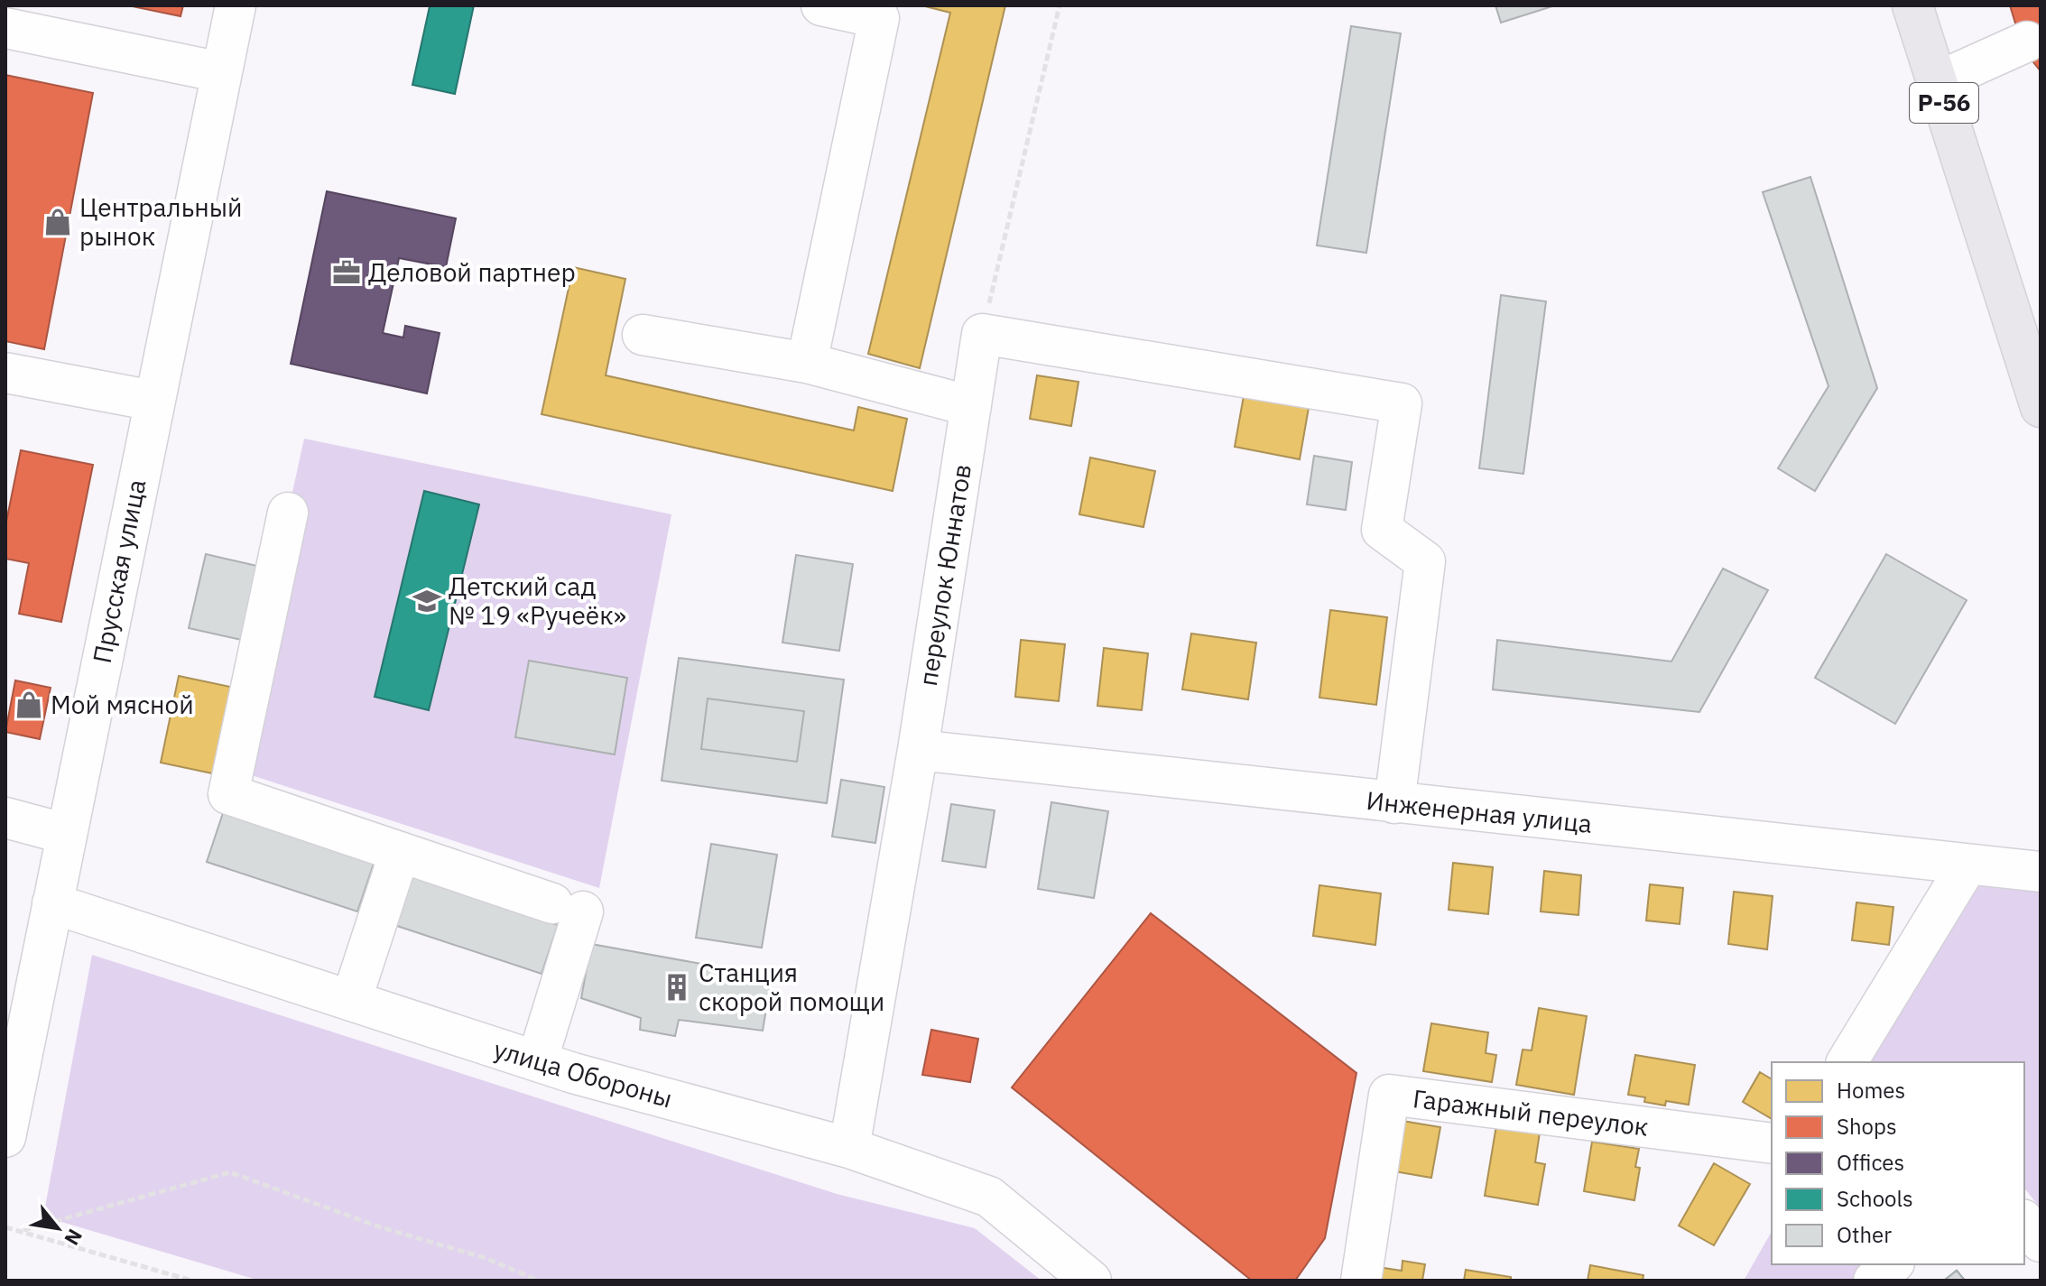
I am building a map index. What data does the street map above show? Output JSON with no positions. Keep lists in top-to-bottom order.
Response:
{
  "streets": {
    "main road": ["Р-56"],
    "street": [
      "Прусская улица",
      "переулок Юннатов",
      "Инженерная улица",
      "улица Обороны",
      "Гаражный переулок"
    ]
  },
  "crossings": [
    ["Прусская улица", "улица Обороны"],
    ["переулок Юннатов", "Инженерная улица"],
    ["переулок Юннатов", "улица Обороны"]
  ],
  "places": {
    "shop": ["Центральный рынок", "Мой мясной"],
    "office": ["Деловой партнер"],
    "school or university": ["Детский сад № 19 «Ручеёк»"],
    "building": ["Станция скорой помощи"]
  },
  "legend": [
    "Homes",
    "Shops",
    "Offices",
    "Schools",
    "Other"
  ],
  "north": "bottom right"
}
